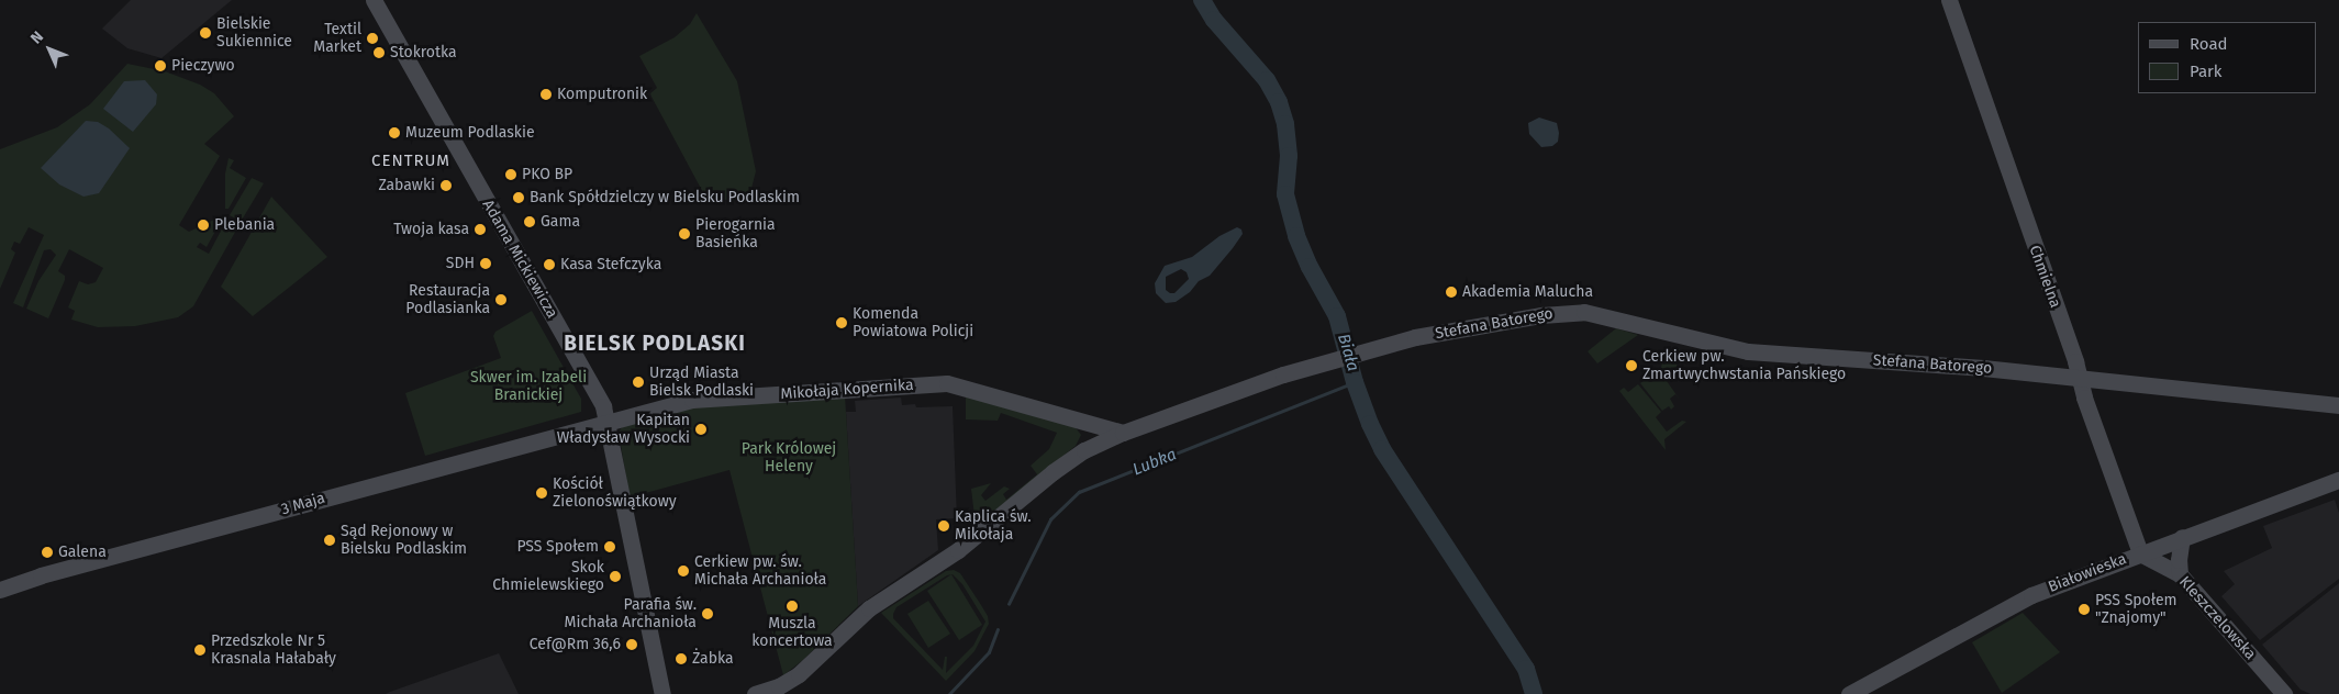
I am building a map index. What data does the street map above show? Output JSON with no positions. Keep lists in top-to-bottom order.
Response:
{
  "streets": {
    "street": [
      "Adama Mickiewicza",
      "Chmielna",
      "Stefana Batorego",
      "Mikołaja Kopernika",
      "3 Maja",
      "Białowieska",
      "Kleszczelowska"
    ]
  },
  "crossings": [
    ["Adama Mickiewicza", "Mikołaja Kopernika"],
    ["Adama Mickiewicza", "3 Maja"],
    ["Chmielna", "Stefana Batorego"],
    ["Chmielna", "Białowieska"],
    ["Chmielna", "Kleszczelowska"],
    ["Stefana Batorego", "Mikołaja Kopernika"],
    ["Mikołaja Kopernika", "3 Maja"],
    ["Białowieska", "Kleszczelowska"]
  ],
  "districts": ["CENTRUM", "BIELSK PODLASKI"],
  "water": ["Biała", "Lubka"],
  "parks": ["Skwer im. Izabeli Branickiej", "Park Królowej Heleny"],
  "places": [
    "Bielskie Sukiennice",
    "Textil Market",
    "Stokrotka",
    "Pieczywo",
    "Komputronik",
    "Muzeum Podlaskie",
    "PKO BP",
    "Zabawki",
    "Bank Spółdzielczy w Bielsku Podlaskim",
    "Gama",
    "Plebania",
    "Twoja kasa",
    "Pierogarnia Basieńka",
    "SDH",
    "Kasa Stefczyka",
    "Akademia Malucha",
    "Restauracja Podlasianka",
    "Komenda Powiatowa Policji",
    "Cerkiew pw. Zmartwychwstania Pańskiego",
    "Urząd Miasta Bielsk Podlaski",
    "Kapitan Władysław Wysocki",
    "Kościół Zielonoświątkowy",
    "Kaplica św. Mikołaja",
    "Sąd Rejonowy w Bielsku Podlaskim",
    "PSS Społem",
    "Galena",
    "Cerkiew pw. św. Michała Archanioła",
    "Skok Chmielewskiego",
    "Muszla koncertowa",
    "PSS Społem \"Znajomy\"",
    "Parafia św. Michała Archanioła",
    "Cef@Rm 36,6",
    "Przedszkole Nr 5 Krasnala Hałabały",
    "Żabka"
  ],
  "legend": ["Road", "Park"],
  "north": "top left"
}
